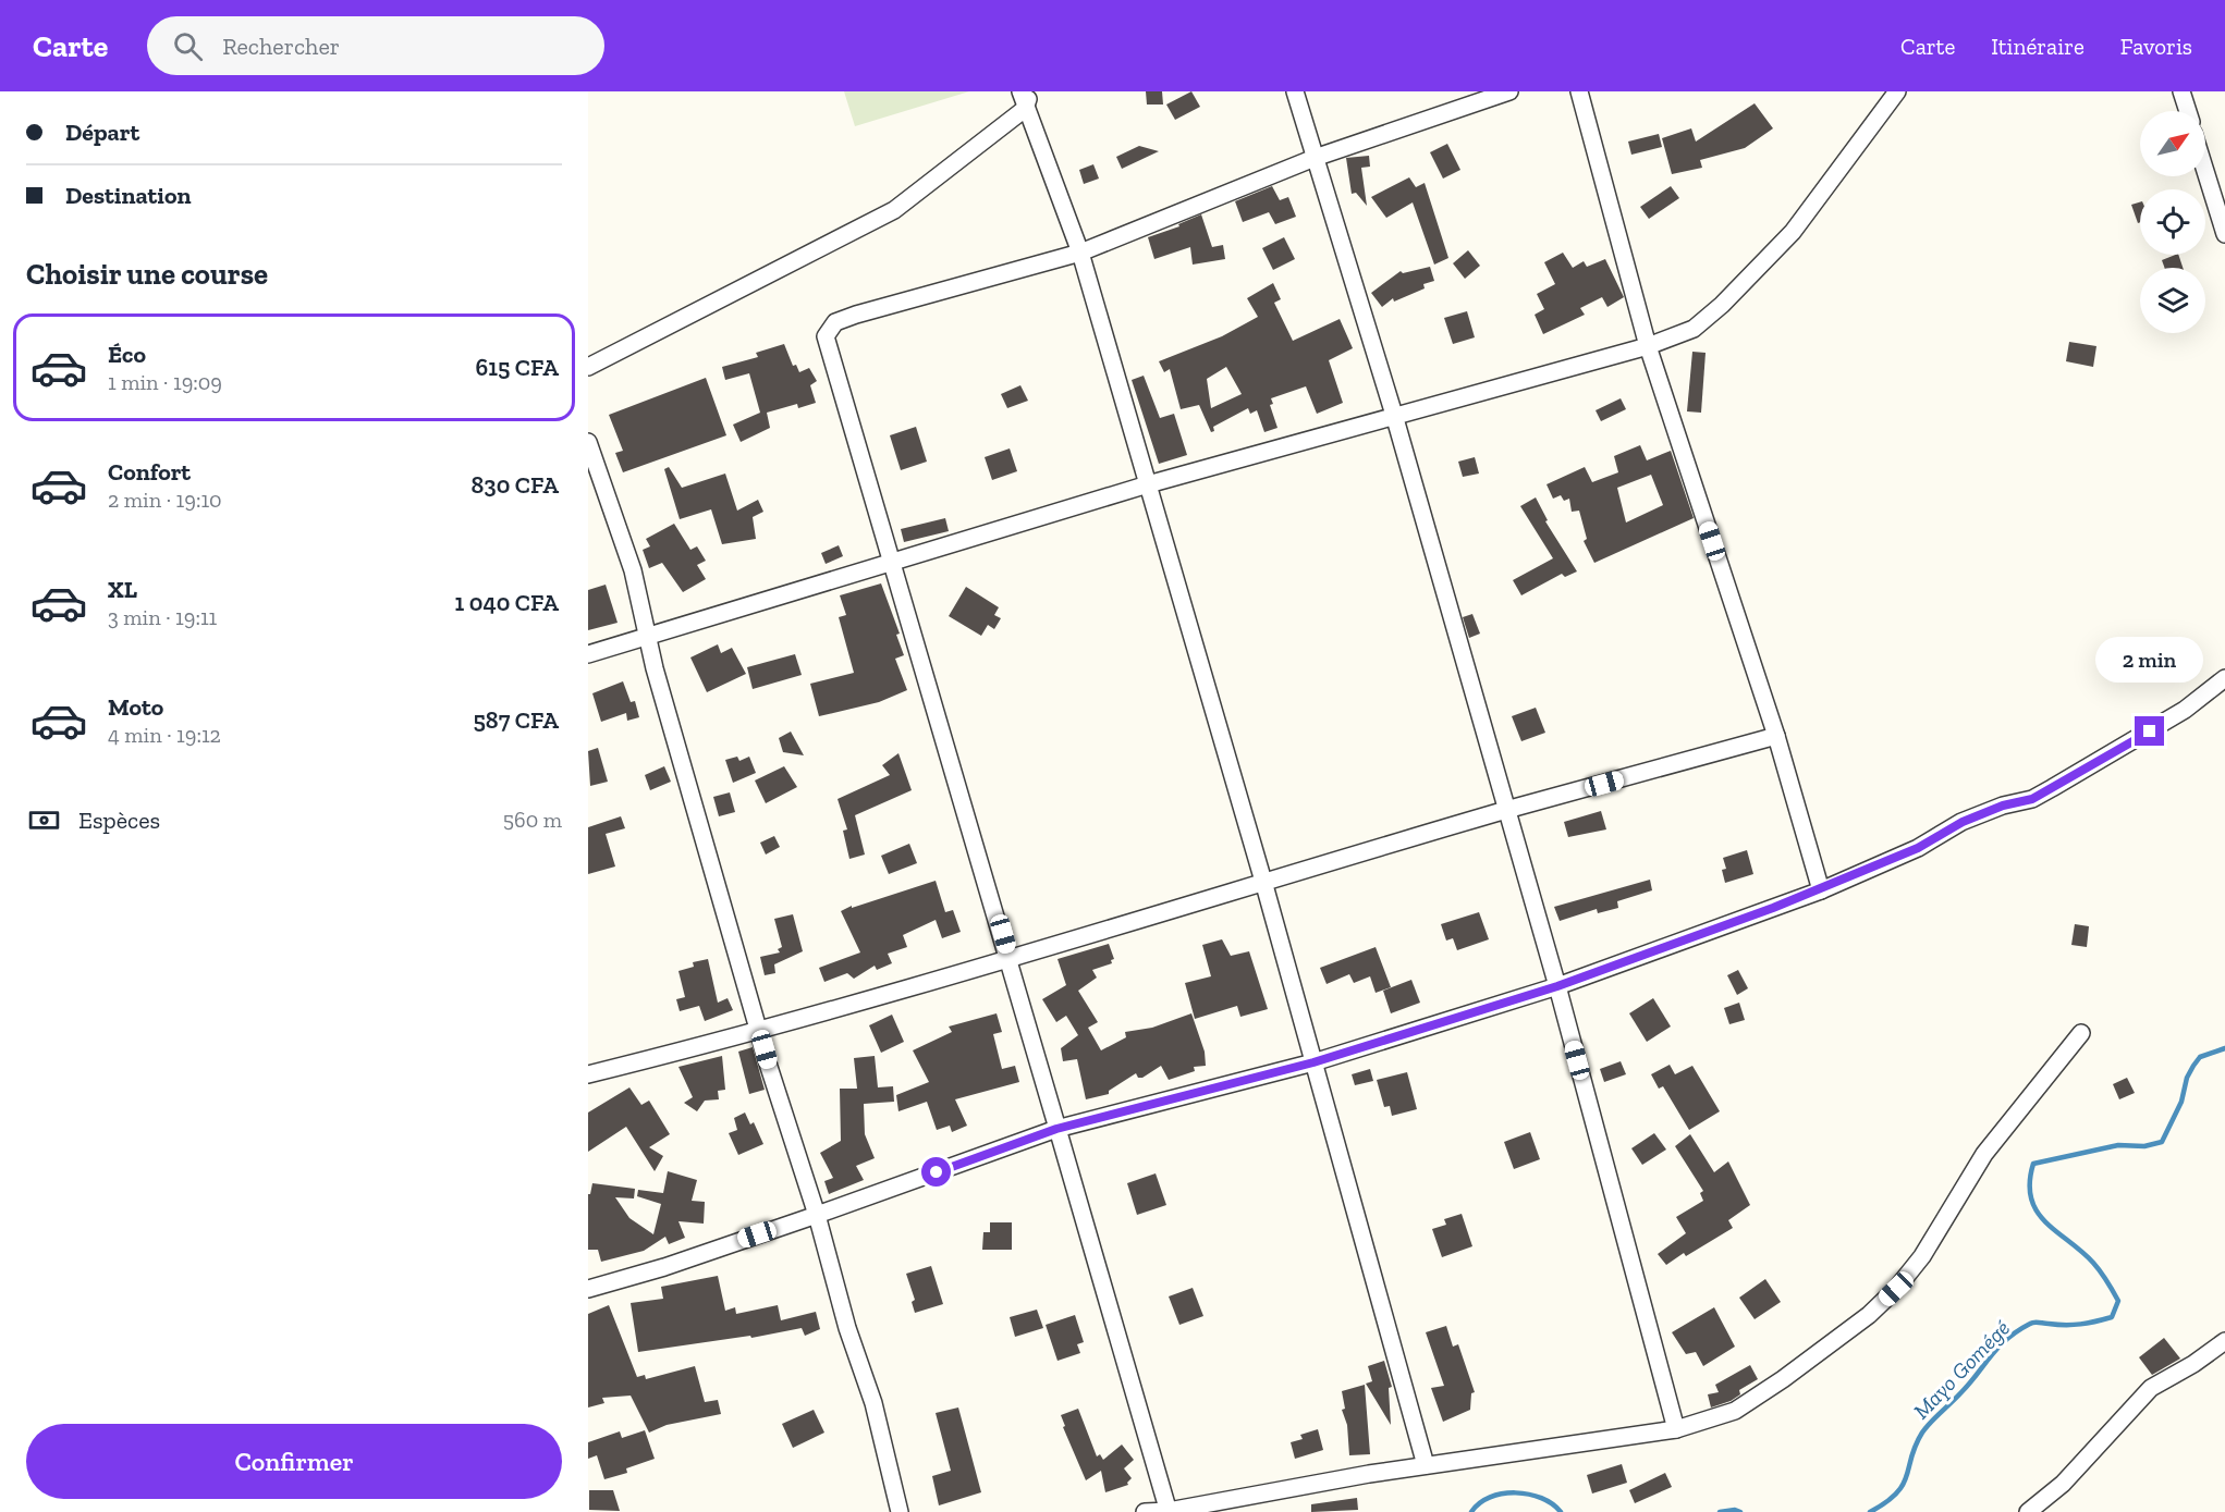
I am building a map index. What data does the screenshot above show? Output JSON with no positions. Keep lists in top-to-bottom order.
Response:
{
  "water": ["Mayo Gomégé"],
  "north": "top right",
  "page": {
    "header": "Carte",
    "search": "Rechercher",
    "nav": ["Carte", "Itinéraire", "Favoris"],
    "banner": ["Départ", "Destination"],
    "heading": "Choisir une course",
    "list": [
      {
        "name": "Éco",
        "note": "1 min · 19:09",
        "value": "615 CFA"
      },
      {
        "name": "Confort",
        "note": "2 min · 19:10",
        "value": "830 CFA"
      },
      {
        "name": "XL",
        "note": "3 min · 19:11",
        "value": "1 040 CFA"
      },
      {
        "name": "Moto",
        "note": "4 min · 19:12",
        "value": "587 CFA"
      }
    ],
    "bubble": "2 min",
    "pay": ["Espèces", "560 m"],
    "buttons": "Confirmer"
  }
}
